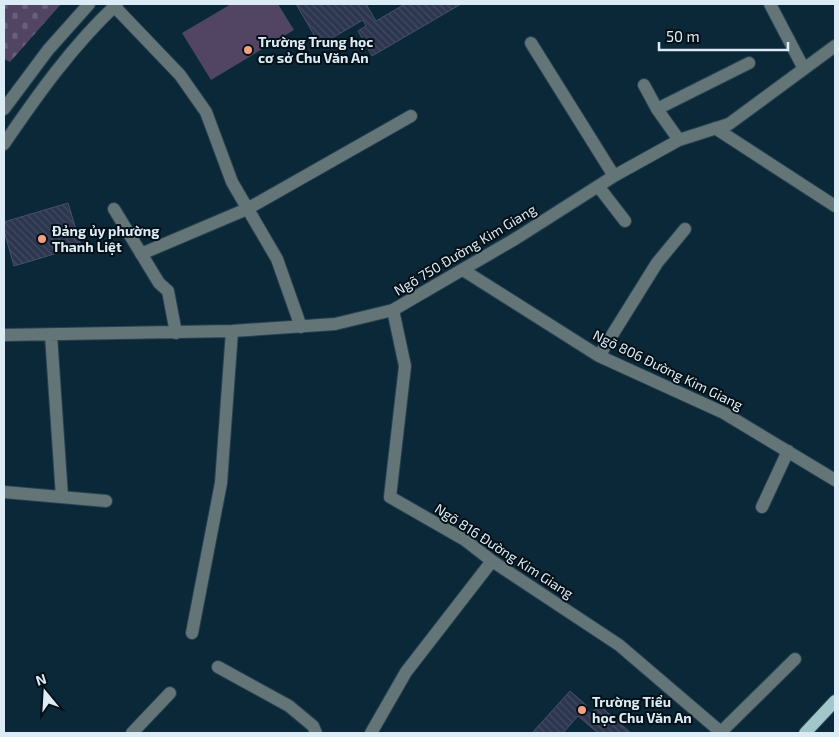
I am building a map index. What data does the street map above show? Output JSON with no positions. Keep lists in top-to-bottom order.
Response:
{
  "streets": {
    "street": ["Ngõ 750 Đường Kim Giang", "Ngõ 806 Đường Kim Giang", "Ngõ 816 Đường Kim Giang"]
  },
  "crossings": [
    ["Ngõ 750 Đường Kim Giang", "Ngõ 806 Đường Kim Giang"],
    ["Ngõ 750 Đường Kim Giang", "Ngõ 816 Đường Kim Giang"]
  ],
  "places": ["Trường Trung học cơ sở Chu Văn An", "Đảng ủy phường Thanh Liệt", "Trường Tiểu học Chu Văn An"],
  "scale_bar": "50 m",
  "north": "top"
}
